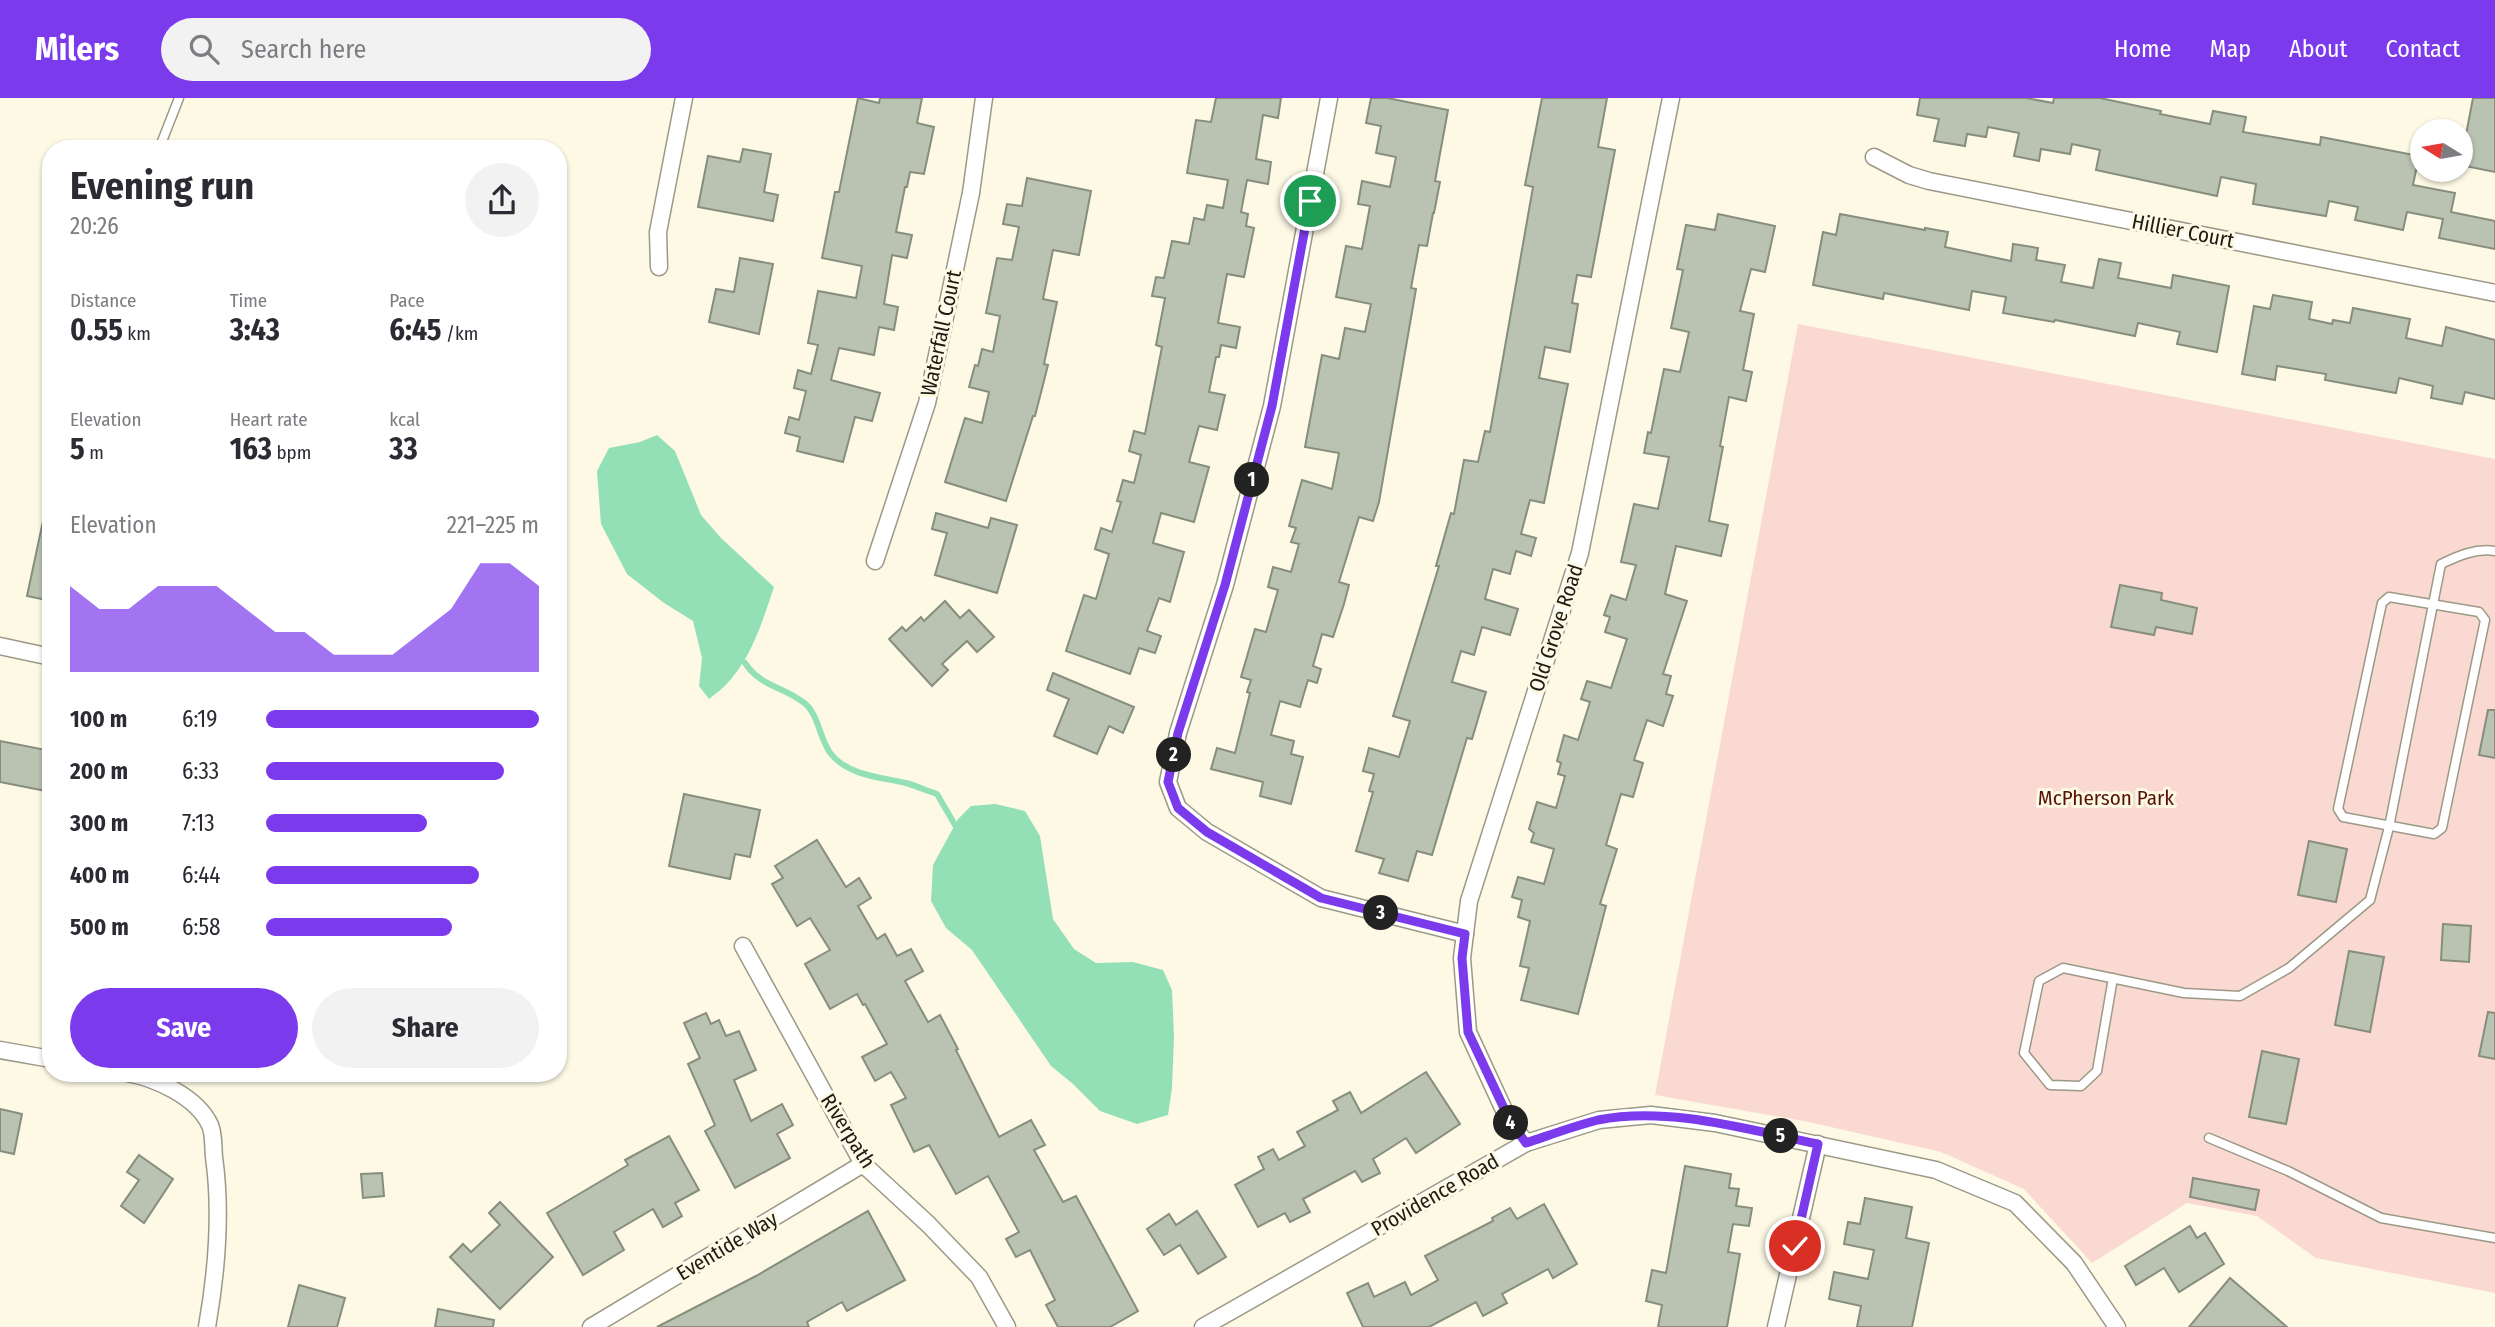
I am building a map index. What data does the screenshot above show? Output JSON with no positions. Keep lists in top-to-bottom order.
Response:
{
  "streets": {
    "street": [
      "Hillier Court",
      "Waterfall Court",
      "Old Grove Road",
      "Riverpath",
      "Providence Road",
      "Eventide Way"
    ]
  },
  "crossings": [
    ["Old Grove Road", "Providence Road"],
    ["Riverpath", "Eventide Way"]
  ],
  "parks": ["McPherson Park"],
  "north": "left",
  "page": {
    "header": "Milers",
    "search": "Search here",
    "nav": [
      "Home",
      "Map",
      "About",
      "Contact"
    ],
    "heading": ["Evening run", "20:26"],
    "stats": [
      ["Distance", "0.55 km"],
      ["Time", "3:43"],
      ["Pace", "6:45 /km"],
      ["Elevation", "5 m"],
      ["Heart rate", "163 bpm"],
      ["kcal", "33"]
    ],
    "pins": [
      "1",
      "2",
      "3",
      "4",
      "5"
    ],
    "chart": ["Elevation", "221–225 m"],
    "list": [
      {
        "name": "100 m",
        "note": "6:19"
      },
      {
        "name": "200 m",
        "note": "6:33"
      },
      {
        "name": "300 m",
        "note": "7:13"
      },
      {
        "name": "400 m",
        "note": "6:44"
      },
      {
        "name": "500 m",
        "note": "6:58"
      }
    ],
    "buttons": ["Save", "Share"]
  }
}
